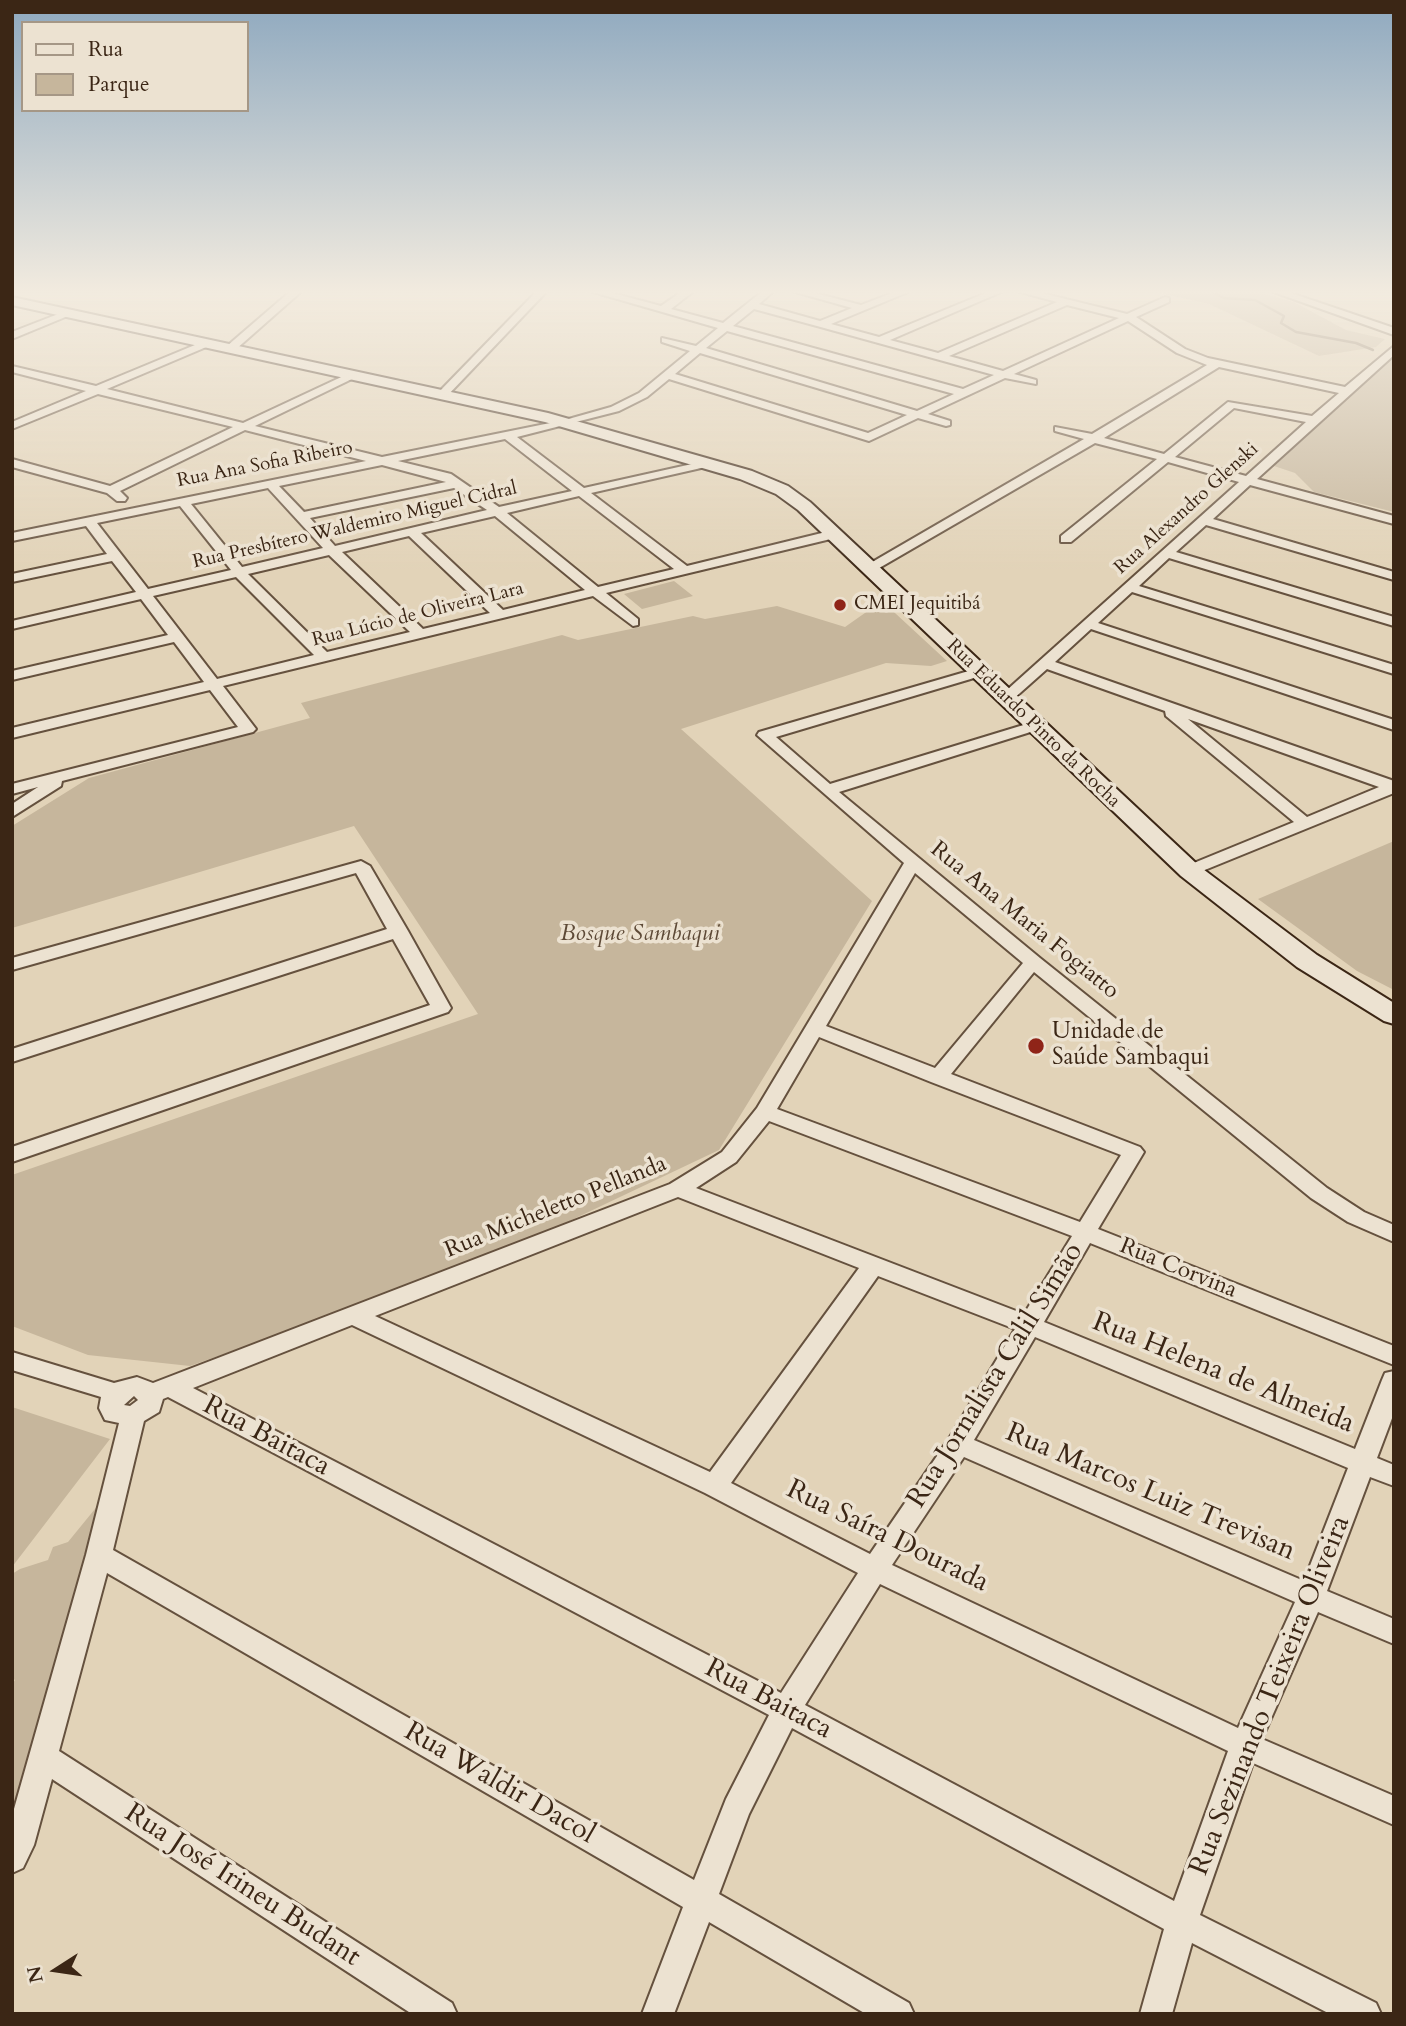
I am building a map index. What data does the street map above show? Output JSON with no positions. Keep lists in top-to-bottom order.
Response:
{
  "streets": {
    "main road": ["Rua Eduardo Pinto da Rocha"],
    "street": [
      "Rua Ana Sofia Ribeiro",
      "Rua Alexandro Glenski",
      "Rua Presbítero Waldemiro Miguel Cidral",
      "Rua Lúcio de Oliveira Lara",
      "Rua Ana Maria Fogiatto",
      "Rua Micheletto Pellanda",
      "Rua Corvina",
      "Rua Helena de Almeida",
      "Rua Jornalista Calil Simão",
      "Rua Baitaca",
      "Rua Marcos Luiz Trevisan",
      "Rua Saíra Dourada",
      "Rua Sezinando Teixeira Oliveira",
      "Rua Waldir Dacol",
      "Rua José Irineu Budant"
    ]
  },
  "crossings": [
    ["Rua Ana Sofia Ribeiro", "Rua Eduardo Pinto da Rocha"],
    ["Rua Alexandro Glenski", "Rua Eduardo Pinto da Rocha"],
    ["Rua Presbítero Waldemiro Miguel Cidral", "Rua Eduardo Pinto da Rocha"],
    ["Rua Lúcio de Oliveira Lara", "Rua Eduardo Pinto da Rocha"],
    ["Rua Eduardo Pinto da Rocha", "Rua Ana Maria Fogiatto"],
    ["Rua Ana Maria Fogiatto", "Rua Micheletto Pellanda"],
    ["Rua Micheletto Pellanda", "Rua Corvina"],
    ["Rua Micheletto Pellanda", "Rua Helena de Almeida"],
    ["Rua Micheletto Pellanda", "Rua Baitaca"],
    ["Rua Micheletto Pellanda", "Rua Saíra Dourada"],
    ["Rua Corvina", "Rua Jornalista Calil Simão"],
    ["Rua Helena de Almeida", "Rua Jornalista Calil Simão"],
    ["Rua Helena de Almeida", "Rua Sezinando Teixeira Oliveira"],
    ["Rua Jornalista Calil Simão", "Rua Baitaca"],
    ["Rua Jornalista Calil Simão", "Rua Marcos Luiz Trevisan"],
    ["Rua Jornalista Calil Simão", "Rua Saíra Dourada"],
    ["Rua Jornalista Calil Simão", "Rua Waldir Dacol"],
    ["Rua Baitaca", "Rua Sezinando Teixeira Oliveira"],
    ["Rua Marcos Luiz Trevisan", "Rua Sezinando Teixeira Oliveira"],
    ["Rua Saíra Dourada", "Rua Sezinando Teixeira Oliveira"]
  ],
  "parks": ["Bosque Sambaqui"],
  "places": ["CMEI Jequitibá", "Unidade de Saúde Sambaqui"],
  "legend": ["Rua", "Parque"],
  "north": "left"
}
